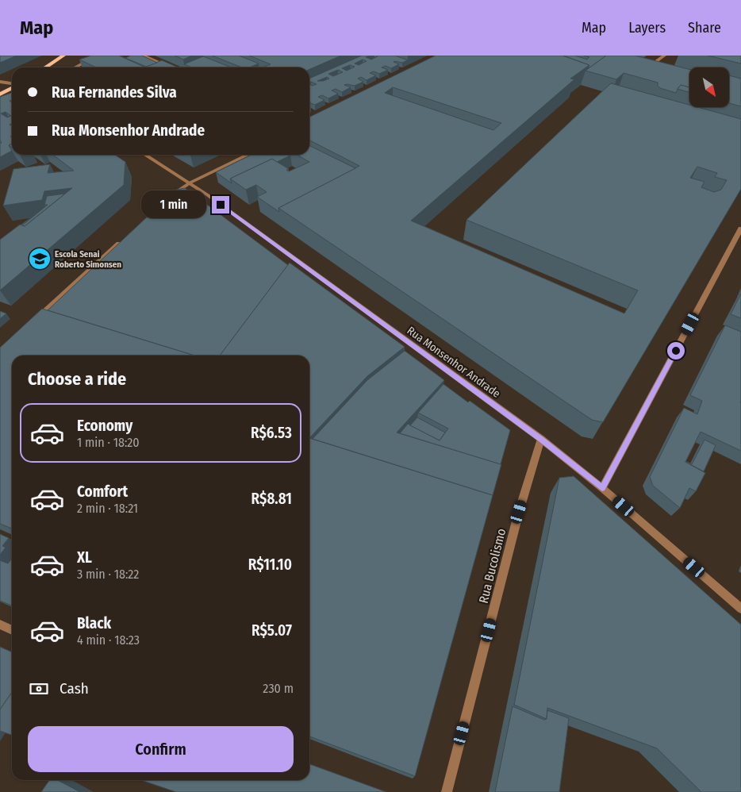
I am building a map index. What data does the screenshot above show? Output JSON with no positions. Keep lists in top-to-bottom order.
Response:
{
  "streets": {
    "street": ["Rua Monsenhor Andrade", "Rua Bucolismo"]
  },
  "crossings": [
    ["Rua Monsenhor Andrade", "Rua Bucolismo"]
  ],
  "places": {
    "school or university": ["Escola Senai Roberto Simonsen"]
  },
  "north": "bottom right",
  "page": {
    "header": "Map",
    "nav": ["Map", "Layers", "Share"],
    "banner": ["Rua Fernandes Silva", "Rua Monsenhor Andrade"],
    "bubble": "1 min",
    "heading": "Choose a ride",
    "list": [
      {
        "name": "Economy",
        "note": "1 min · 18:20",
        "value": "R$6.53"
      },
      {
        "name": "Comfort",
        "note": "2 min · 18:21",
        "value": "R$8.81"
      },
      {
        "name": "XL",
        "note": "3 min · 18:22",
        "value": "R$11.10"
      },
      {
        "name": "Black",
        "note": "4 min · 18:23",
        "value": "R$5.07"
      }
    ],
    "pay": ["Cash", "230 m"],
    "buttons": "Confirm"
  }
}
